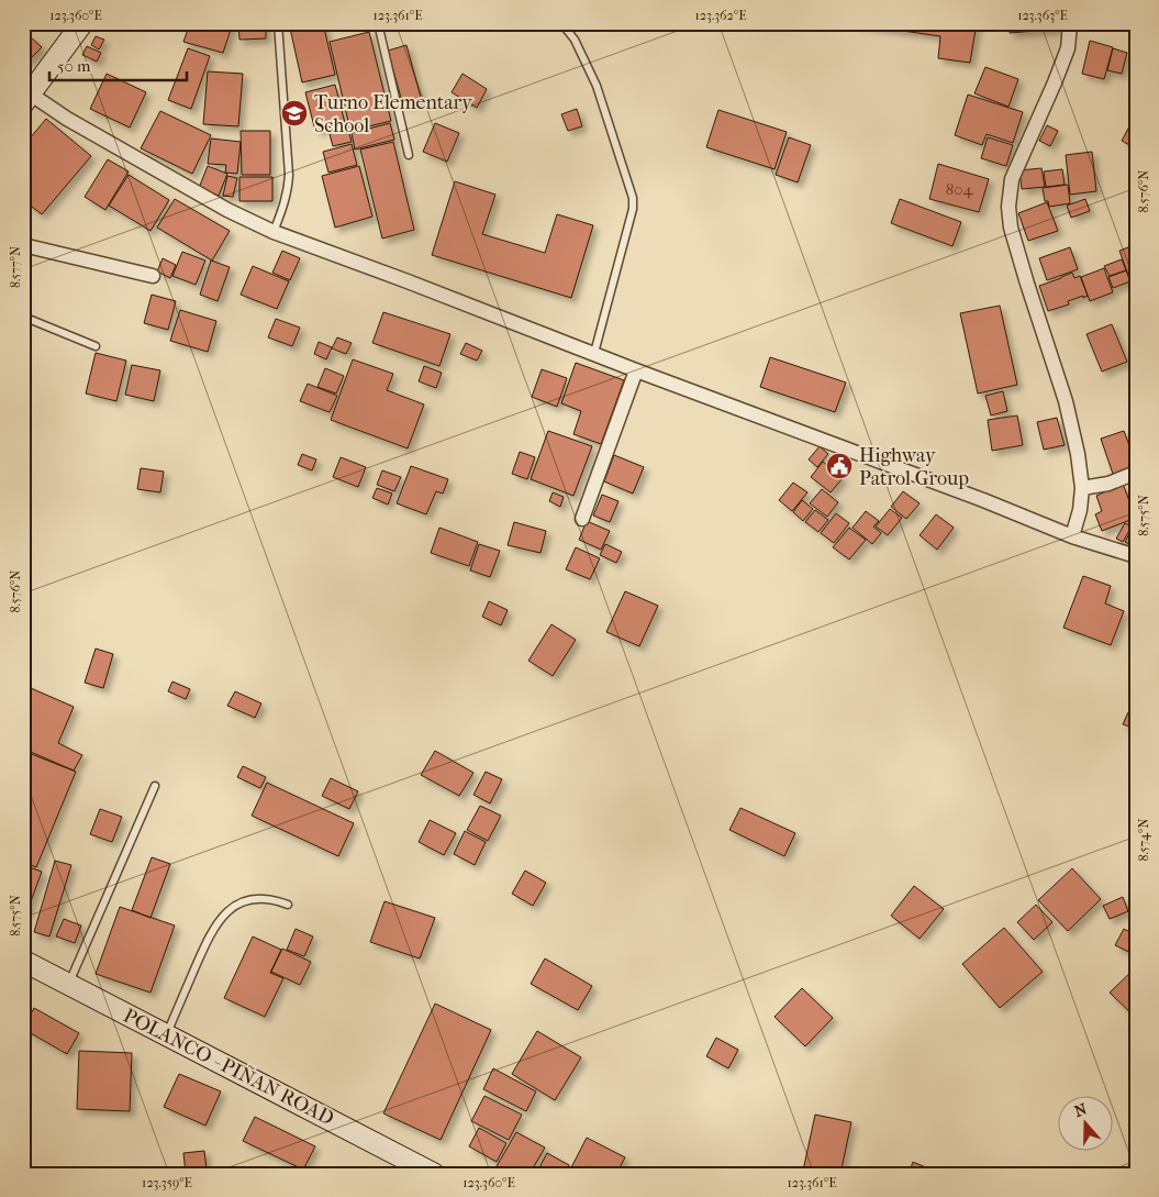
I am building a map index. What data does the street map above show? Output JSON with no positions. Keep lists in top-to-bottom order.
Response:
{
  "streets": {
    "main road": ["POLANCO - PIÑAN ROAD"]
  },
  "places": {
    "school or university": ["Turno Elementary School"],
    "public building": ["Highway Patrol Group"]
  },
  "house_numbers": ["804"],
  "scale_bar": "50 m",
  "north": "top",
  "coordinates": [
    "123.360°E",
    "123.361°E",
    "123.362°E",
    "123.363°E",
    "8.576°N",
    "8.577°N",
    "8.575°N",
    "8.574°N",
    "123.359°E"
  ]
}
